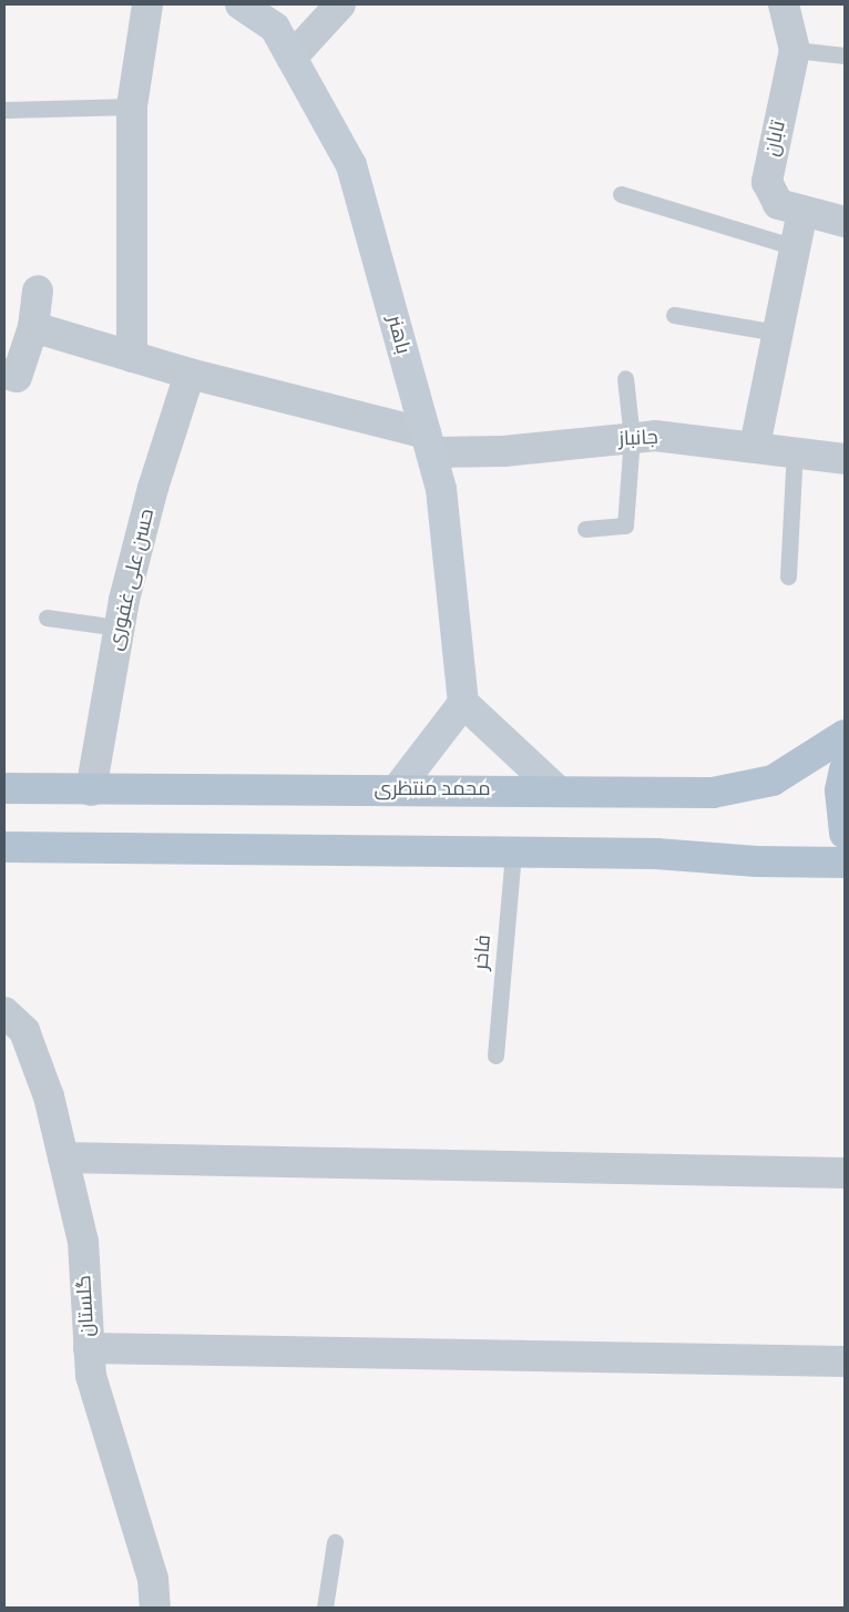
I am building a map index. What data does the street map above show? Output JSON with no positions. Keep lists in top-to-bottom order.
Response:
{
  "streets": {
    "main road": ["محمد منتظری"],
    "street": [
      "تابان",
      "باهنر",
      "جانباز",
      "حسن علی غفوری",
      "گلستان"
    ],
    "lane": ["فاخر"]
  },
  "crossings": [
    ["باهنر", "جانباز"],
    ["جانباز", "حسن علی غفوری"],
    ["حسن علی غفوری", "محمد منتظری"]
  ]
}
